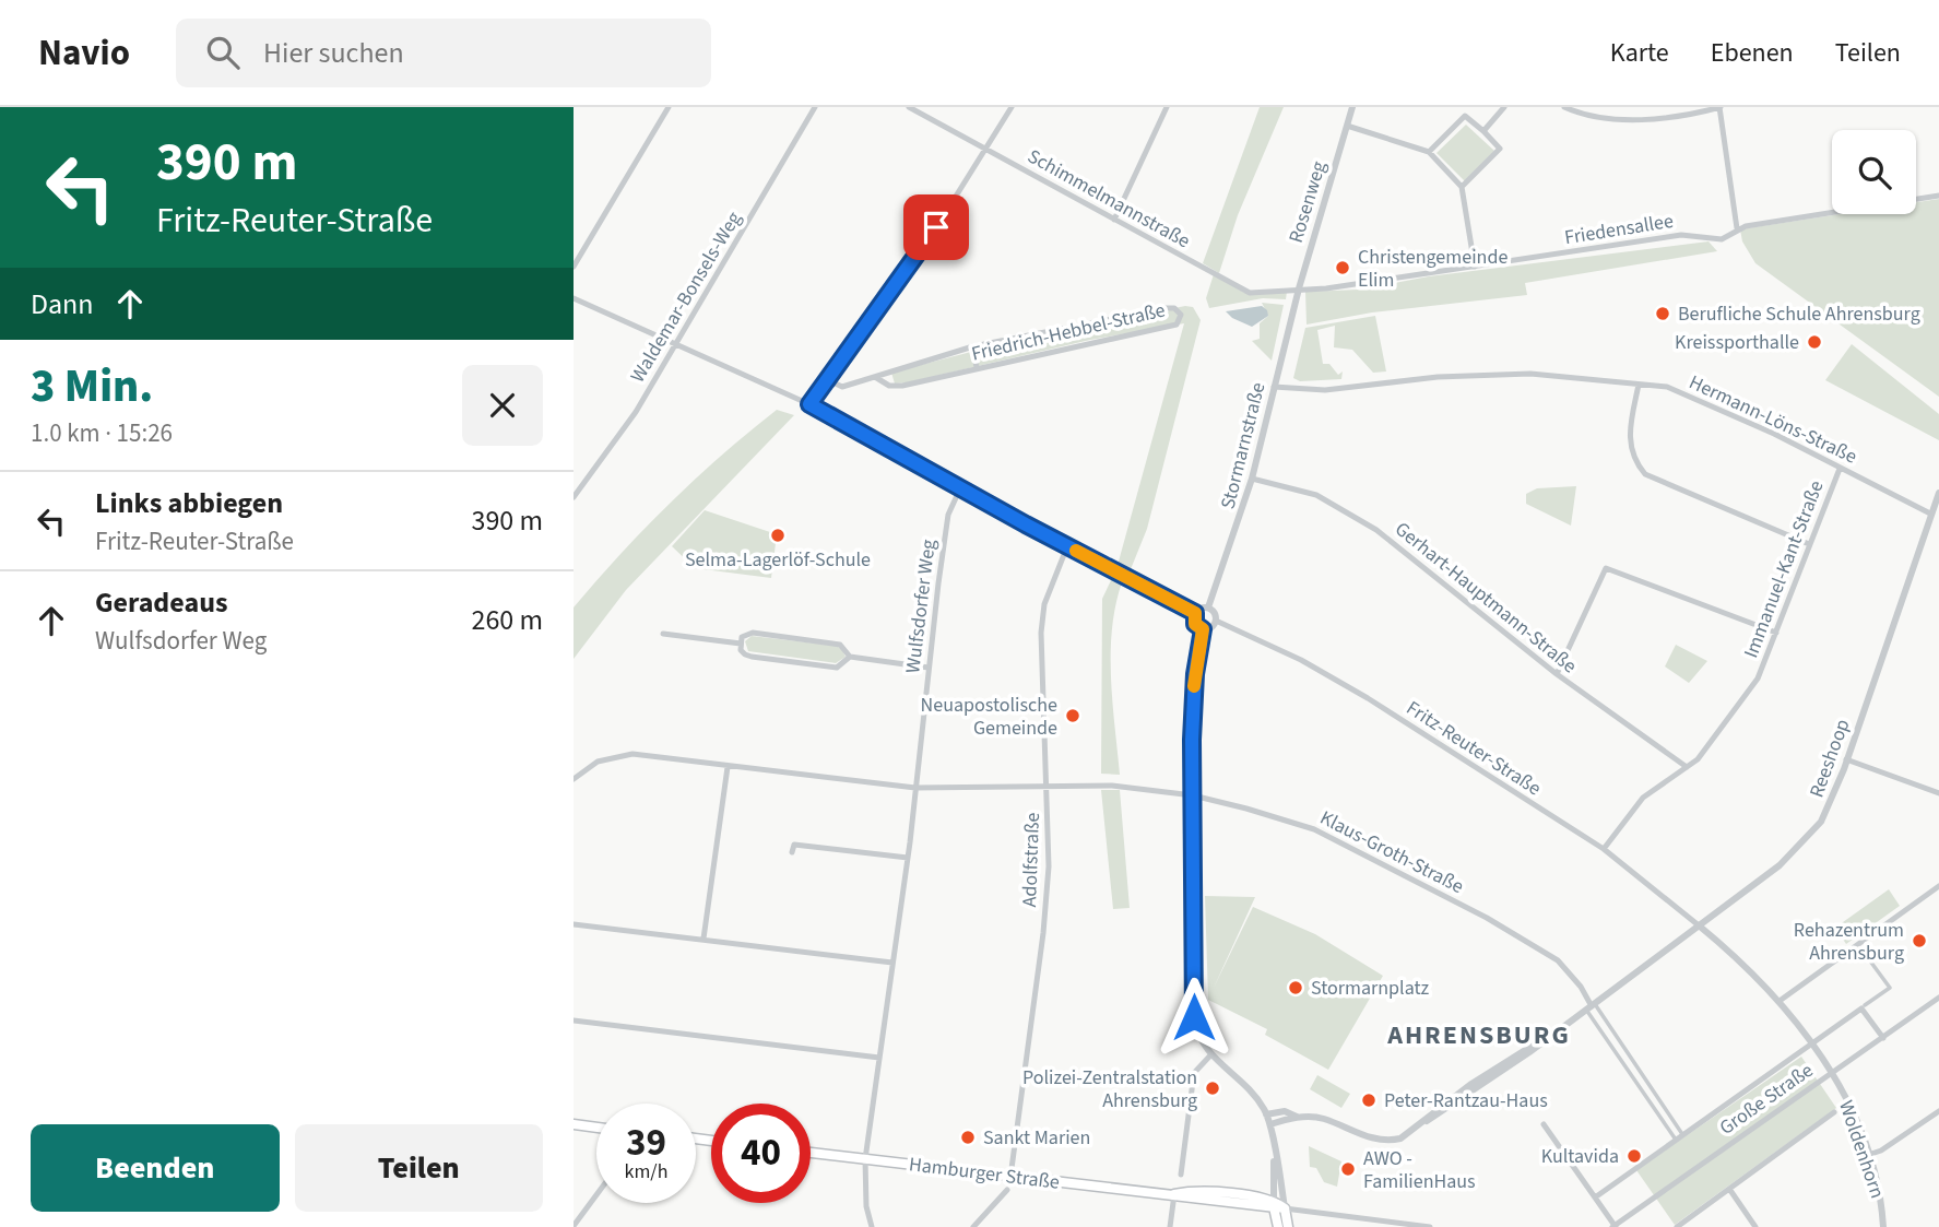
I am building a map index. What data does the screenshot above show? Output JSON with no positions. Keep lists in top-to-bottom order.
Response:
{
  "streets": {
    "main road": ["Hamburger Straße"],
    "street": [
      "Schimmelmannstraße",
      "Rosenweg",
      "Friedensallee",
      "Waldemar-Bonsels-Weg",
      "Friedrich-Hebbel-Straße",
      "Hermann-Löns-Straße",
      "Stormarnstraße",
      "Immanuel-Kant-Straße",
      "Gerhart-Hauptmann-Straße",
      "Wulfsdorfer Weg",
      "Fritz-Reuter-Straße",
      "Reeshoop",
      "Klaus-Groth-Straße",
      "Adolfstraße",
      "Große Straße",
      "Woldenhorn"
    ]
  },
  "crossings": [
    ["Schimmelmannstraße", "Rosenweg"],
    ["Schimmelmannstraße", "Friedensallee"],
    ["Schimmelmannstraße", "Stormarnstraße"],
    ["Rosenweg", "Friedensallee"],
    ["Rosenweg", "Stormarnstraße"],
    ["Friedensallee", "Stormarnstraße"],
    ["Hermann-Löns-Straße", "Stormarnstraße"],
    ["Hermann-Löns-Straße", "Immanuel-Kant-Straße"],
    ["Hermann-Löns-Straße", "Reeshoop"],
    ["Stormarnstraße", "Gerhart-Hauptmann-Straße"],
    ["Stormarnstraße", "Fritz-Reuter-Straße"],
    ["Immanuel-Kant-Straße", "Gerhart-Hauptmann-Straße"],
    ["Immanuel-Kant-Straße", "Fritz-Reuter-Straße"],
    ["Wulfsdorfer Weg", "Klaus-Groth-Straße"],
    ["Wulfsdorfer Weg", "Hamburger Straße"],
    ["Fritz-Reuter-Straße", "Reeshoop"],
    ["Fritz-Reuter-Straße", "Woldenhorn"],
    ["Reeshoop", "Klaus-Groth-Straße"],
    ["Reeshoop", "Woldenhorn"],
    ["Klaus-Groth-Straße", "Adolfstraße"],
    ["Klaus-Groth-Straße", "Große Straße"],
    ["Adolfstraße", "Hamburger Straße"],
    ["Große Straße", "Woldenhorn"]
  ],
  "districts": ["AHRENSBURG"],
  "places": [
    "Christengemeinde Elim",
    "Berufliche Schule Ahrensburg",
    "Kreissporthalle",
    "Selma-Lagerlöf-Schule",
    "Neuapostolische Gemeinde",
    "Rehazentrum Ahrensburg",
    "Stormarnplatz",
    "Polizei-Zentralstation Ahrensburg",
    "Peter-Rantzau-Haus",
    "Sankt Marien",
    "Kultavida",
    "AWO - FamilienHaus"
  ],
  "page": {
    "header": "Navio",
    "search": "Hier suchen",
    "nav": ["Karte", "Ebenen", "Teilen"],
    "turn": ["390 m", "Fritz-Reuter-Straße"],
    "then": "Dann",
    "heading": ["3 Min.", "1.0 km · 15:26"],
    "list": [
      {
        "name": "Links abbiegen",
        "note": "Fritz-Reuter-Straße",
        "value": "390 m"
      },
      {
        "name": "Geradeaus",
        "note": "Wulfsdorfer Weg",
        "value": "260 m"
      }
    ],
    "speed": "39 km/h",
    "limit": "40",
    "buttons": ["Beenden", "Teilen"]
  }
}
